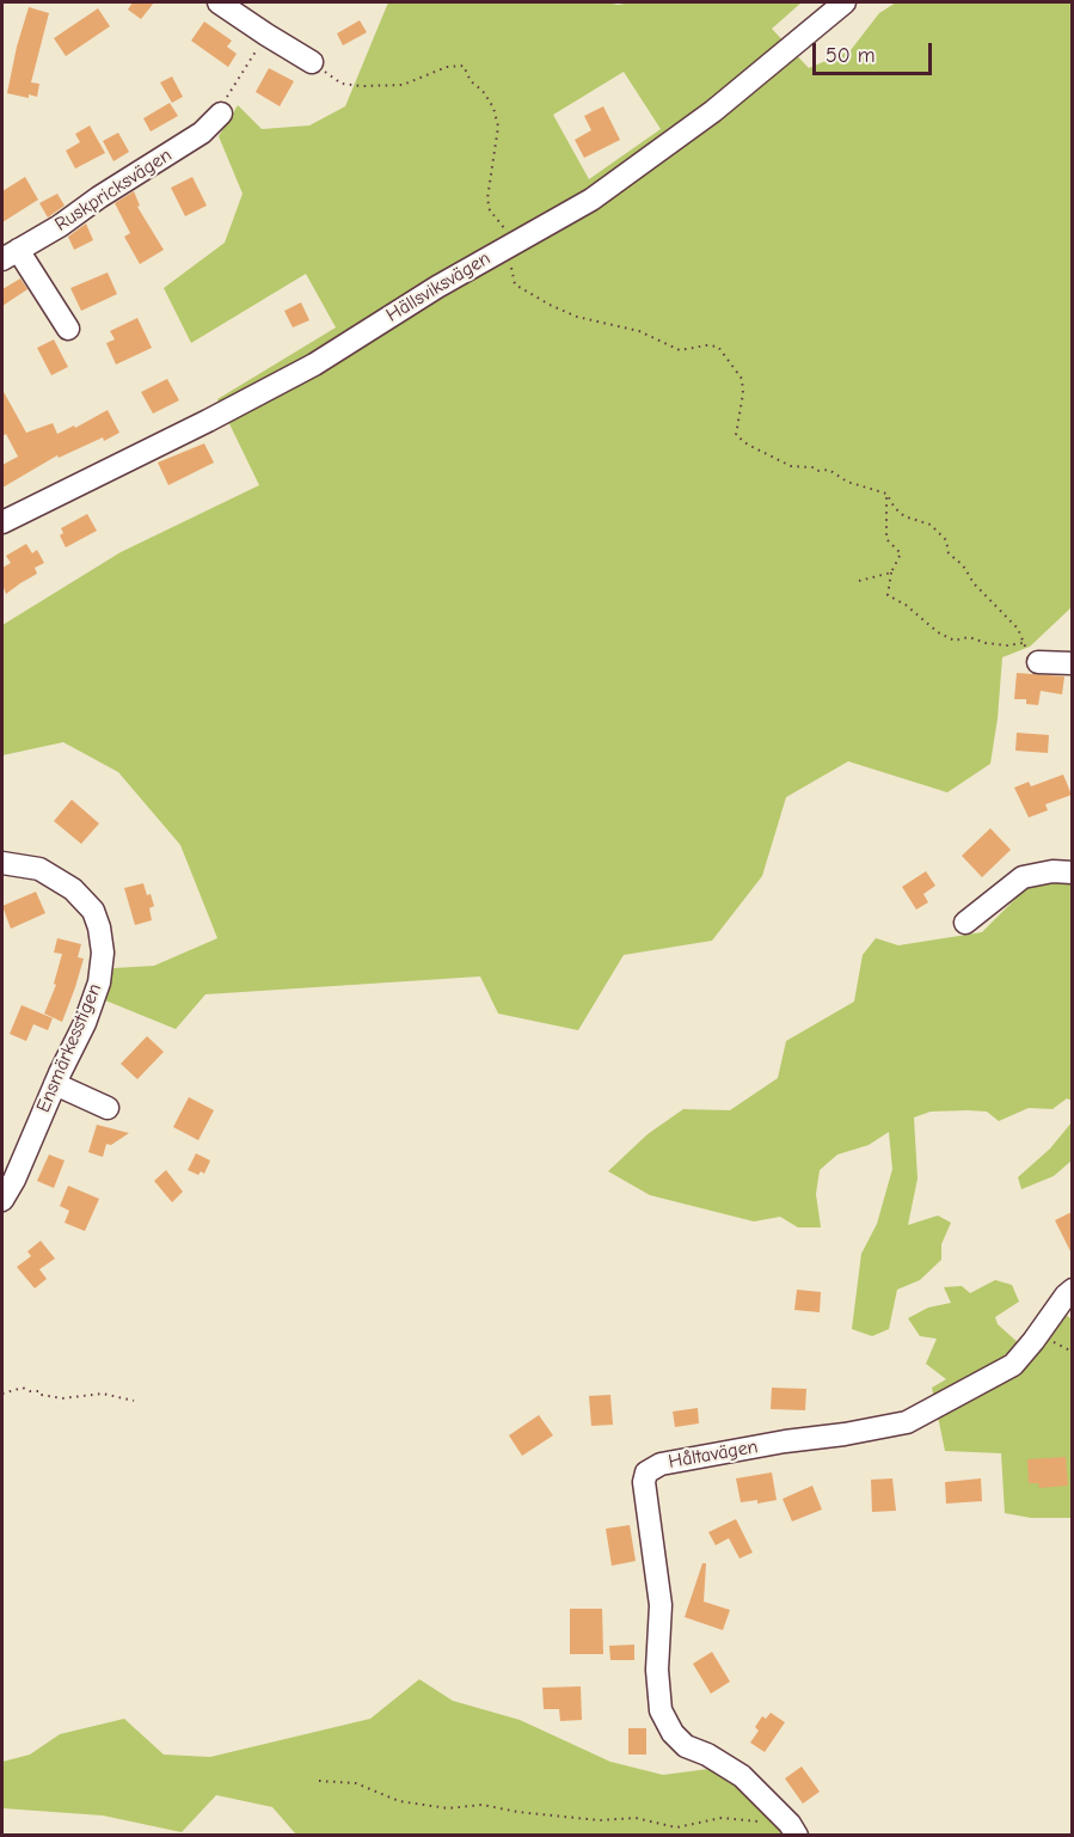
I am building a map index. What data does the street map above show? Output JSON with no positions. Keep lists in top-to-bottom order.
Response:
{
  "streets": {
    "street": [
      "Ruskpricksvägen",
      "Hällsviksvägen",
      "Ensmärkesstigen",
      "Håltavägen"
    ]
  },
  "scale_bar": "50 m"
}
